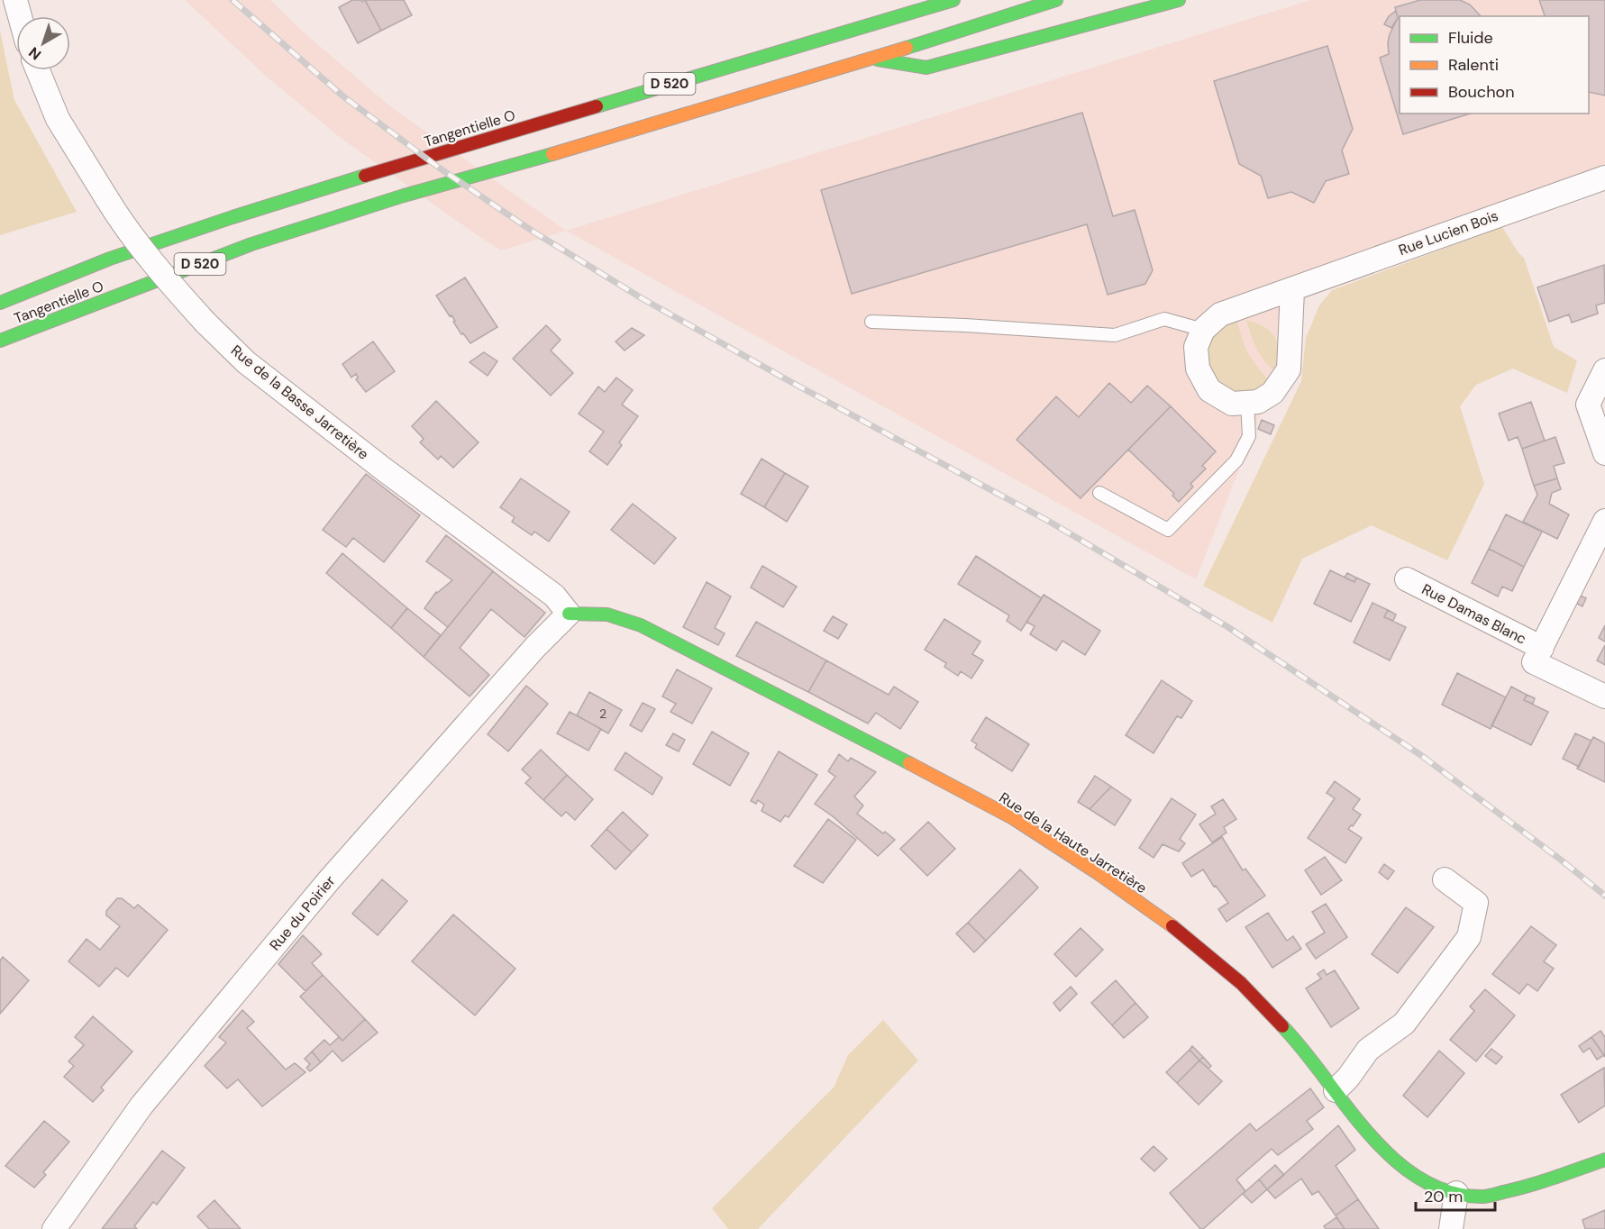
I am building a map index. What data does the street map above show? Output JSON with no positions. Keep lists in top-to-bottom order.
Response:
{
  "streets": {
    "main road": ["D 520", "Tangentielle O", "Rue de la Haute Jarretière"],
    "street": [
      "Rue Lucien Bois",
      "Rue de la Basse Jarretière",
      "Rue Damas Blanc",
      "Rue du Poirier"
    ]
  },
  "crossings": [
    ["D 520", "Tangentielle O"],
    ["Rue de la Basse Jarretière", "Rue de la Haute Jarretière"],
    ["Rue de la Basse Jarretière", "Rue du Poirier"],
    ["Rue de la Haute Jarretière", "Rue du Poirier"]
  ],
  "house_numbers": ["2"],
  "legend": ["Fluide", "Ralenti", "Bouchon"],
  "scale_bar": "20 m",
  "north": "bottom left"
}
